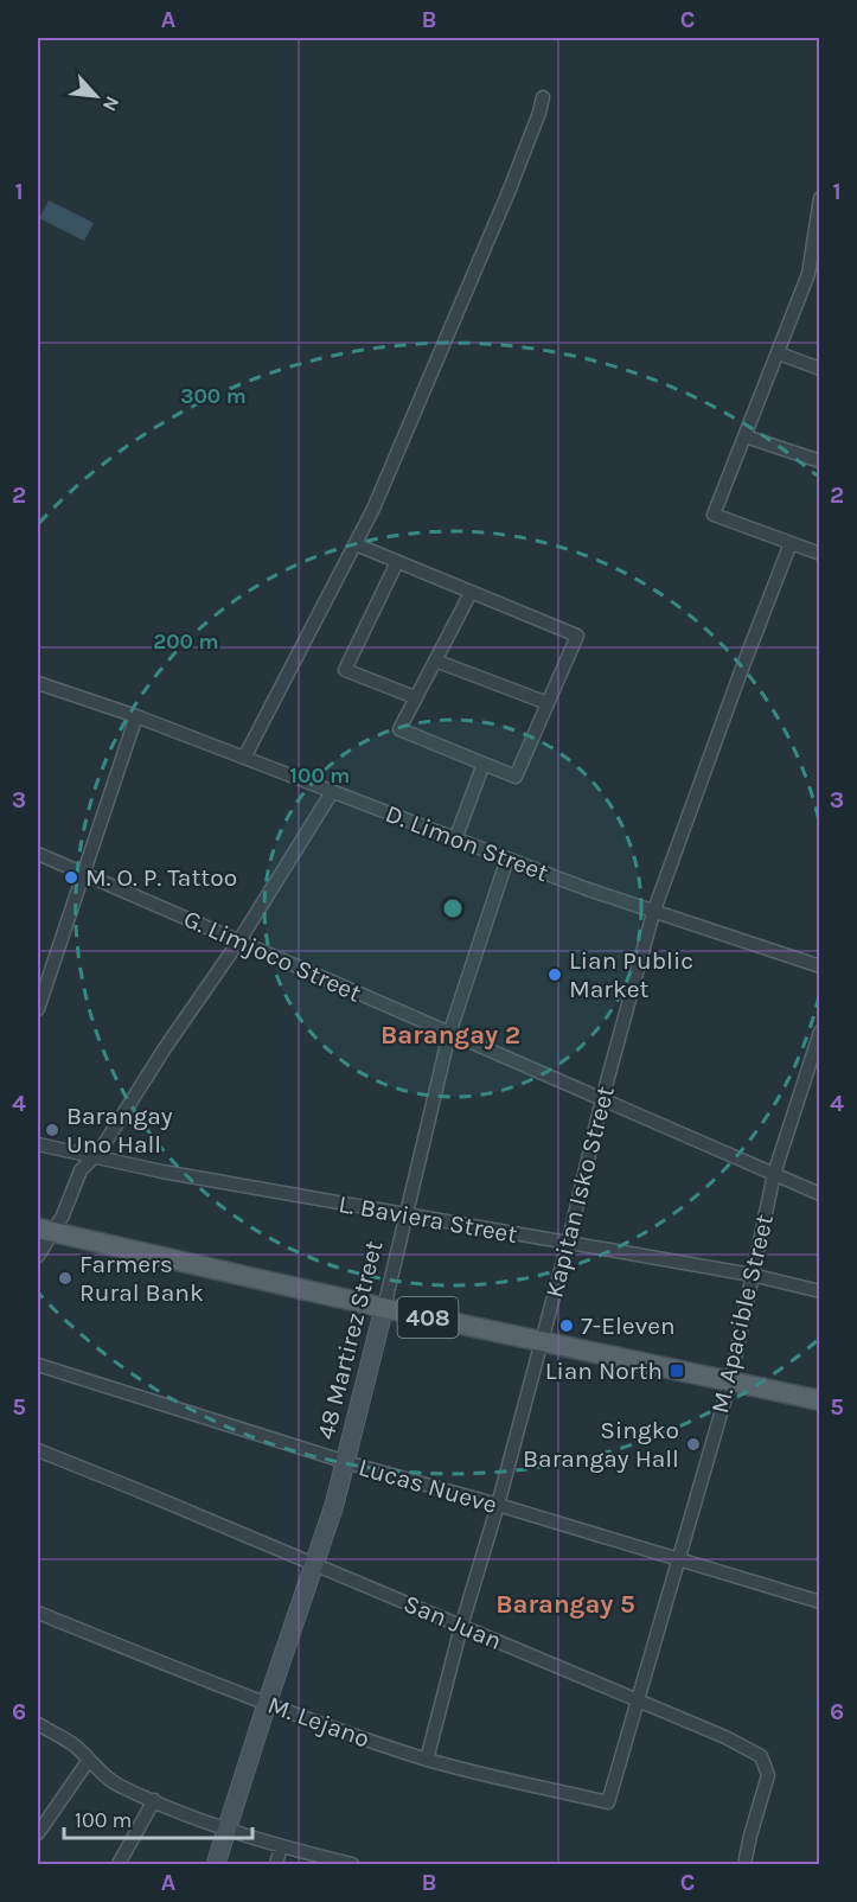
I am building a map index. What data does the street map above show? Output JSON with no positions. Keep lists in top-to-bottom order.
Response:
{
  "streets": {
    "main road": ["408"],
    "street": [
      "D. Limon Street",
      "G. Limjoco Street",
      "Kapitan Isko Street",
      "L. Baviera Street",
      "M. Apacible Street",
      "48 Martirez Street",
      "Lucas Nueve",
      "San Juan",
      "M. Lejano"
    ]
  },
  "crossings": [
    ["D. Limon Street", "Kapitan Isko Street"],
    ["D. Limon Street", "48 Martirez Street"],
    ["G. Limjoco Street", "Kapitan Isko Street"],
    ["G. Limjoco Street", "M. Apacible Street"],
    ["G. Limjoco Street", "48 Martirez Street"],
    ["Kapitan Isko Street", "L. Baviera Street"],
    ["Kapitan Isko Street", "408"],
    ["Kapitan Isko Street", "Lucas Nueve"],
    ["Kapitan Isko Street", "San Juan"],
    ["Kapitan Isko Street", "M. Lejano"],
    ["L. Baviera Street", "M. Apacible Street"],
    ["L. Baviera Street", "48 Martirez Street"],
    ["M. Apacible Street", "408"],
    ["M. Apacible Street", "Lucas Nueve"],
    ["M. Apacible Street", "San Juan"],
    ["M. Apacible Street", "M. Lejano"],
    ["408", "48 Martirez Street"],
    ["48 Martirez Street", "Lucas Nueve"],
    ["48 Martirez Street", "San Juan"],
    ["48 Martirez Street", "M. Lejano"]
  ],
  "districts": ["Barangay 2", "Barangay 5"],
  "places": {
    "other": [
      "M. O. P. Tattoo",
      "Lian Public Market",
      "Barangay Uno Hall",
      "Farmers Rural Bank",
      "7-Eleven",
      "Singko Barangay Hall"
    ],
    "transit": ["Lian North"]
  },
  "scale_bar": "100 m",
  "north": "bottom right",
  "grid": {
    "columns": ["A", "B", "C"],
    "rows": [
      "1",
      "2",
      "3",
      "4",
      "5",
      "6"
    ]
  },
  "rings": ["300 m", "200 m", "100 m"]
}
